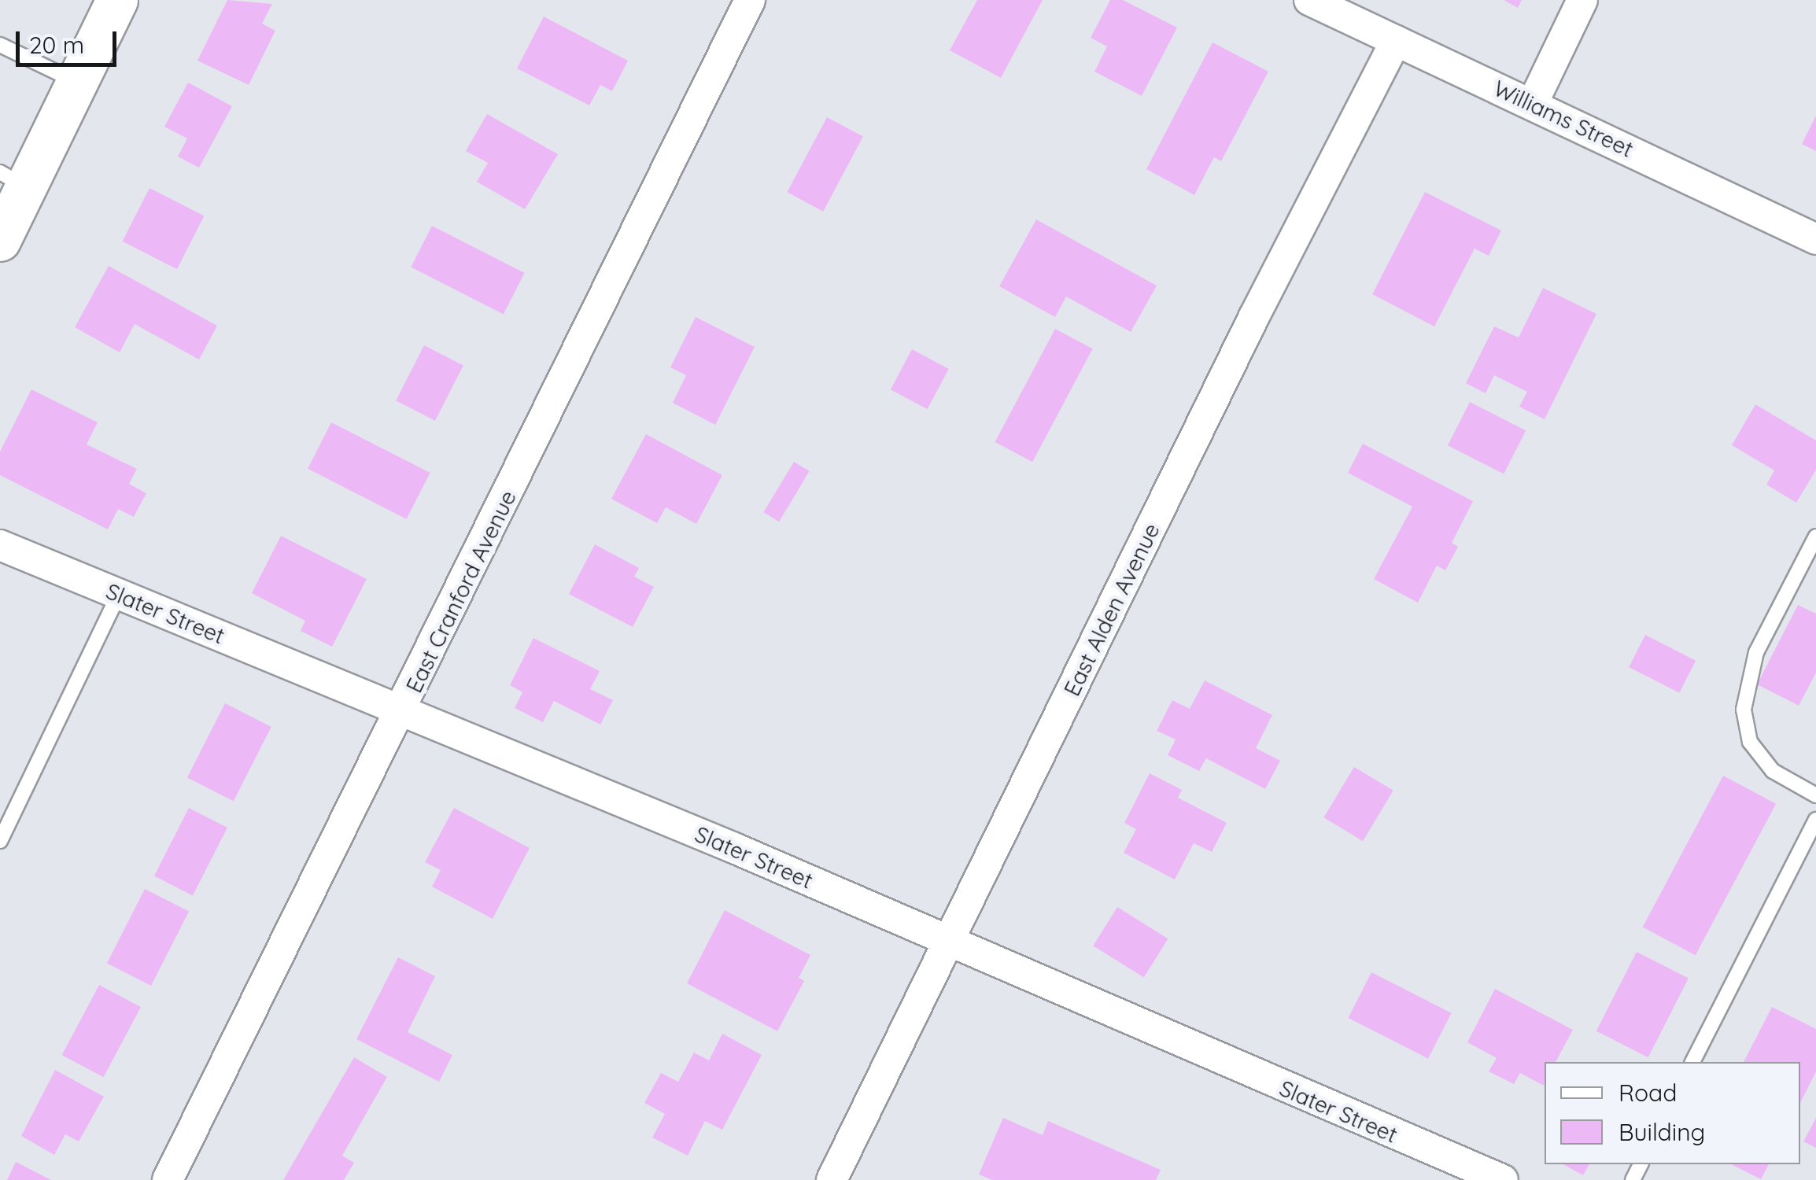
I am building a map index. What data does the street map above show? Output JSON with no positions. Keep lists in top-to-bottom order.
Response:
{
  "streets": {
    "street": [
      "Williams Street",
      "East Cranford Avenue",
      "East Alden Avenue",
      "Slater Street"
    ]
  },
  "crossings": [
    ["Williams Street", "East Alden Avenue"],
    ["East Cranford Avenue", "Slater Street"],
    ["East Alden Avenue", "Slater Street"]
  ],
  "legend": ["Road", "Building"],
  "scale_bar": "20 m"
}
